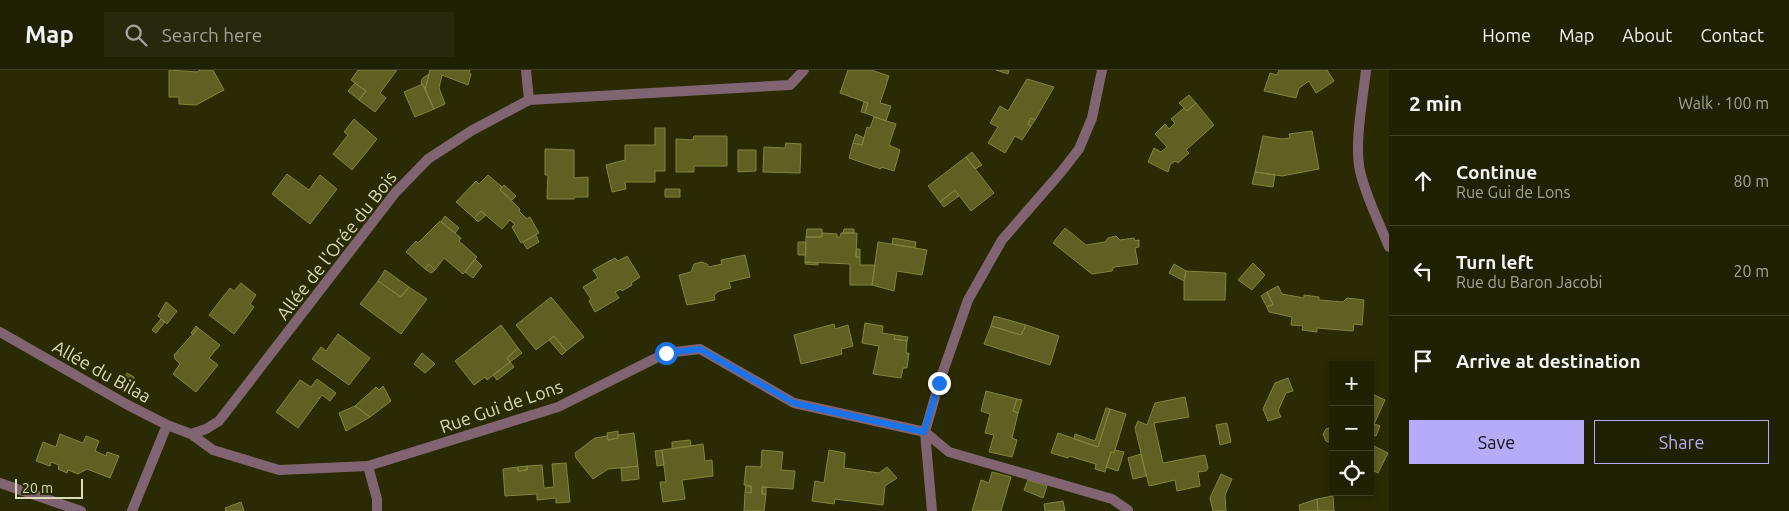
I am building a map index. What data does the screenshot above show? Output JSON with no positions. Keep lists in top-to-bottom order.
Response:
{
  "streets": {
    "street": ["Allée de l'Orée du Bois", "Allée du Bilaa", "Rue Gui de Lons"]
  },
  "crossings": [
    ["Allée de l'Orée du Bois", "Allée du Bilaa"],
    ["Allée de l'Orée du Bois", "Rue Gui de Lons"],
    ["Allée du Bilaa", "Rue Gui de Lons"]
  ],
  "scale_bar": "20 m",
  "page": {
    "header": "Map",
    "search": "Search here",
    "nav": [
      "Home",
      "Map",
      "About",
      "Contact"
    ],
    "heading": ["2 min", "Walk · 100 m"],
    "list": [
      ["Continue", "Rue Gui de Lons", "80 m"],
      ["Turn left", "Rue du Baron Jacobi", "20 m"],
      "Arrive at destination"
    ],
    "map_buttons": ["+", "−"],
    "buttons": ["Save", "Share"],
    "scale": "20 m"
  }
}
